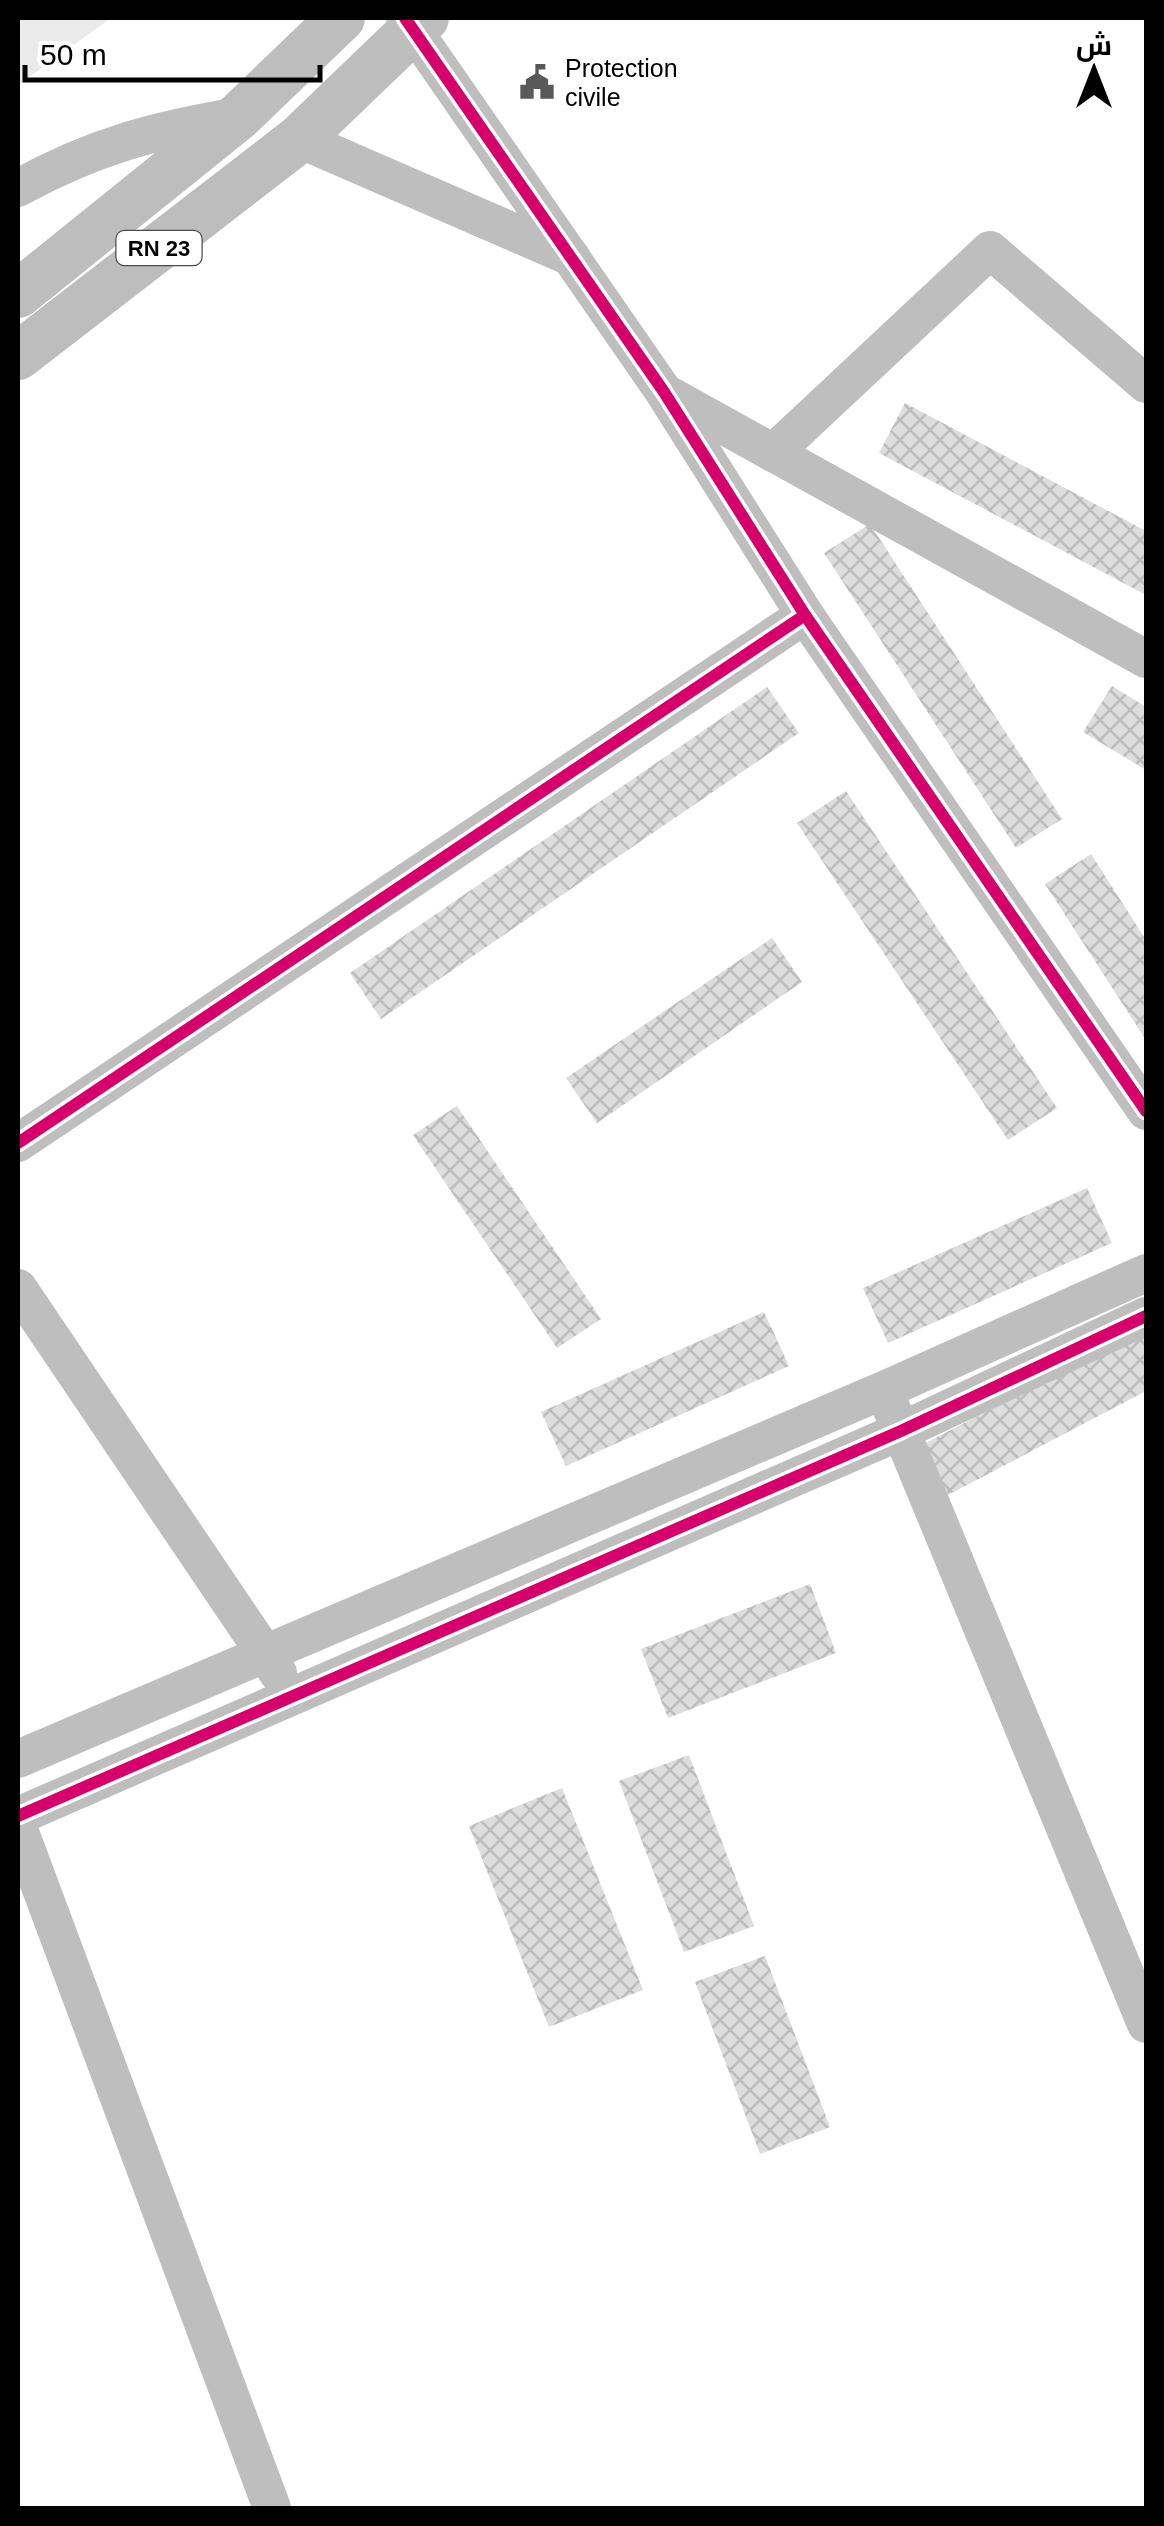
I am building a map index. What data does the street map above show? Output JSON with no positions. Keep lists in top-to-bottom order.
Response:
{
  "streets": {
    "main road": ["RN 23"]
  },
  "places": {
    "public building": ["Protection civile"]
  },
  "scale_bar": "50 m",
  "north": "top"
}
